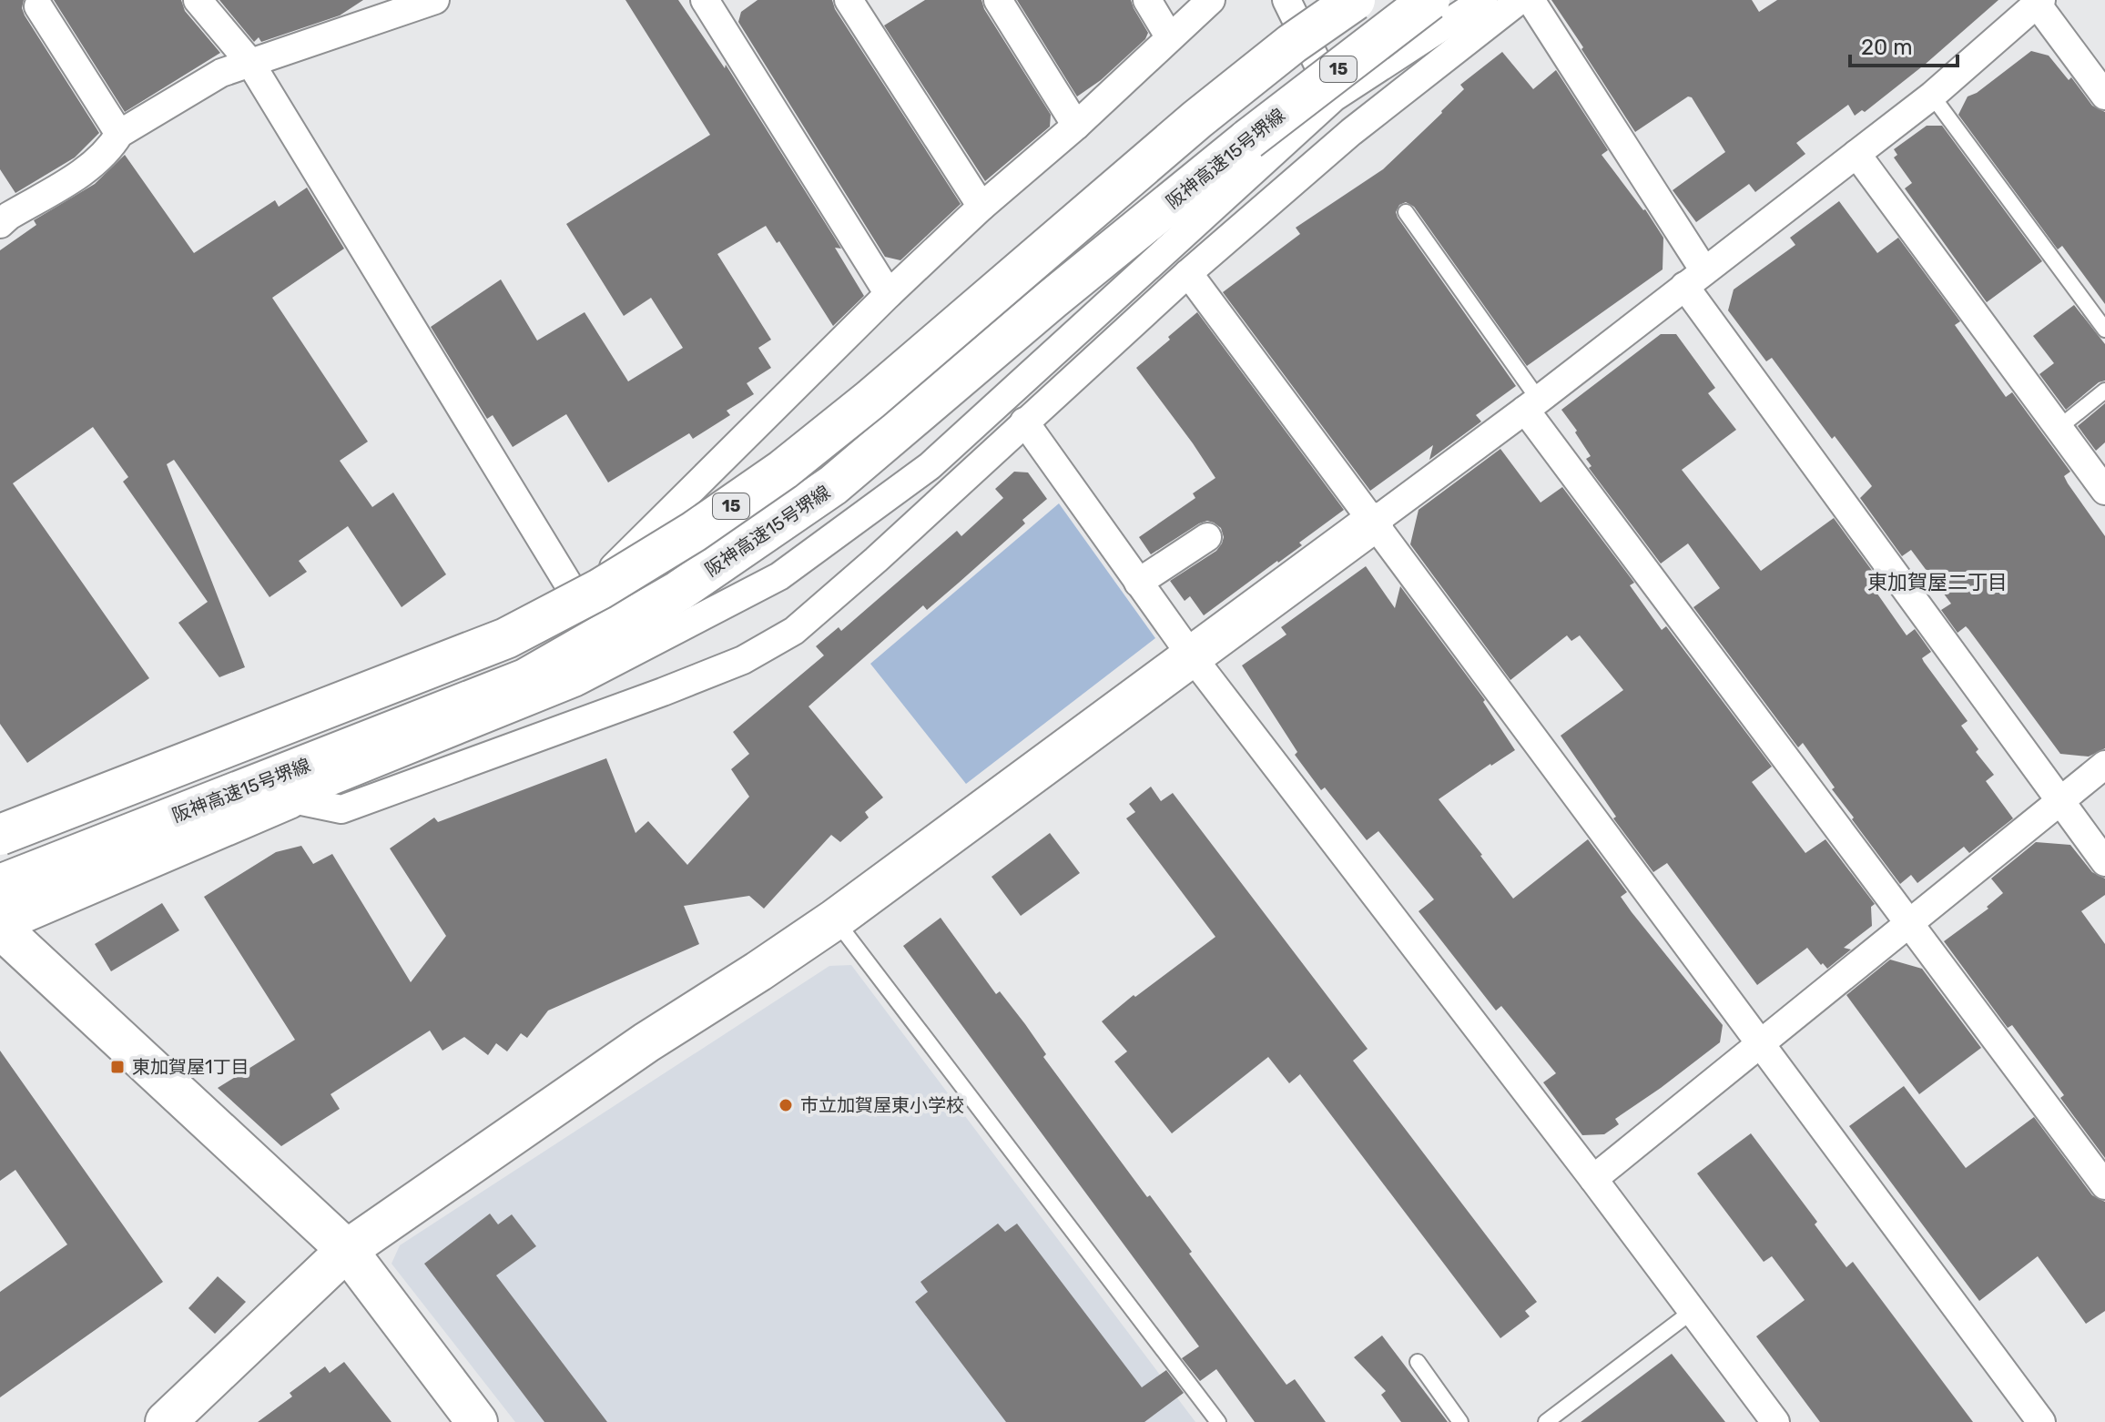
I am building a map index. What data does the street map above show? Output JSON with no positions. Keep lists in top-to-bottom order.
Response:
{
  "streets": {
    "main road": ["15", "阪神高速15号堺線"]
  },
  "districts": ["東加賀屋二丁目"],
  "places": {
    "transit": ["東加賀屋1丁目"],
    "other": ["市立加賀屋東小学校"]
  },
  "scale_bar": "20 m"
}
